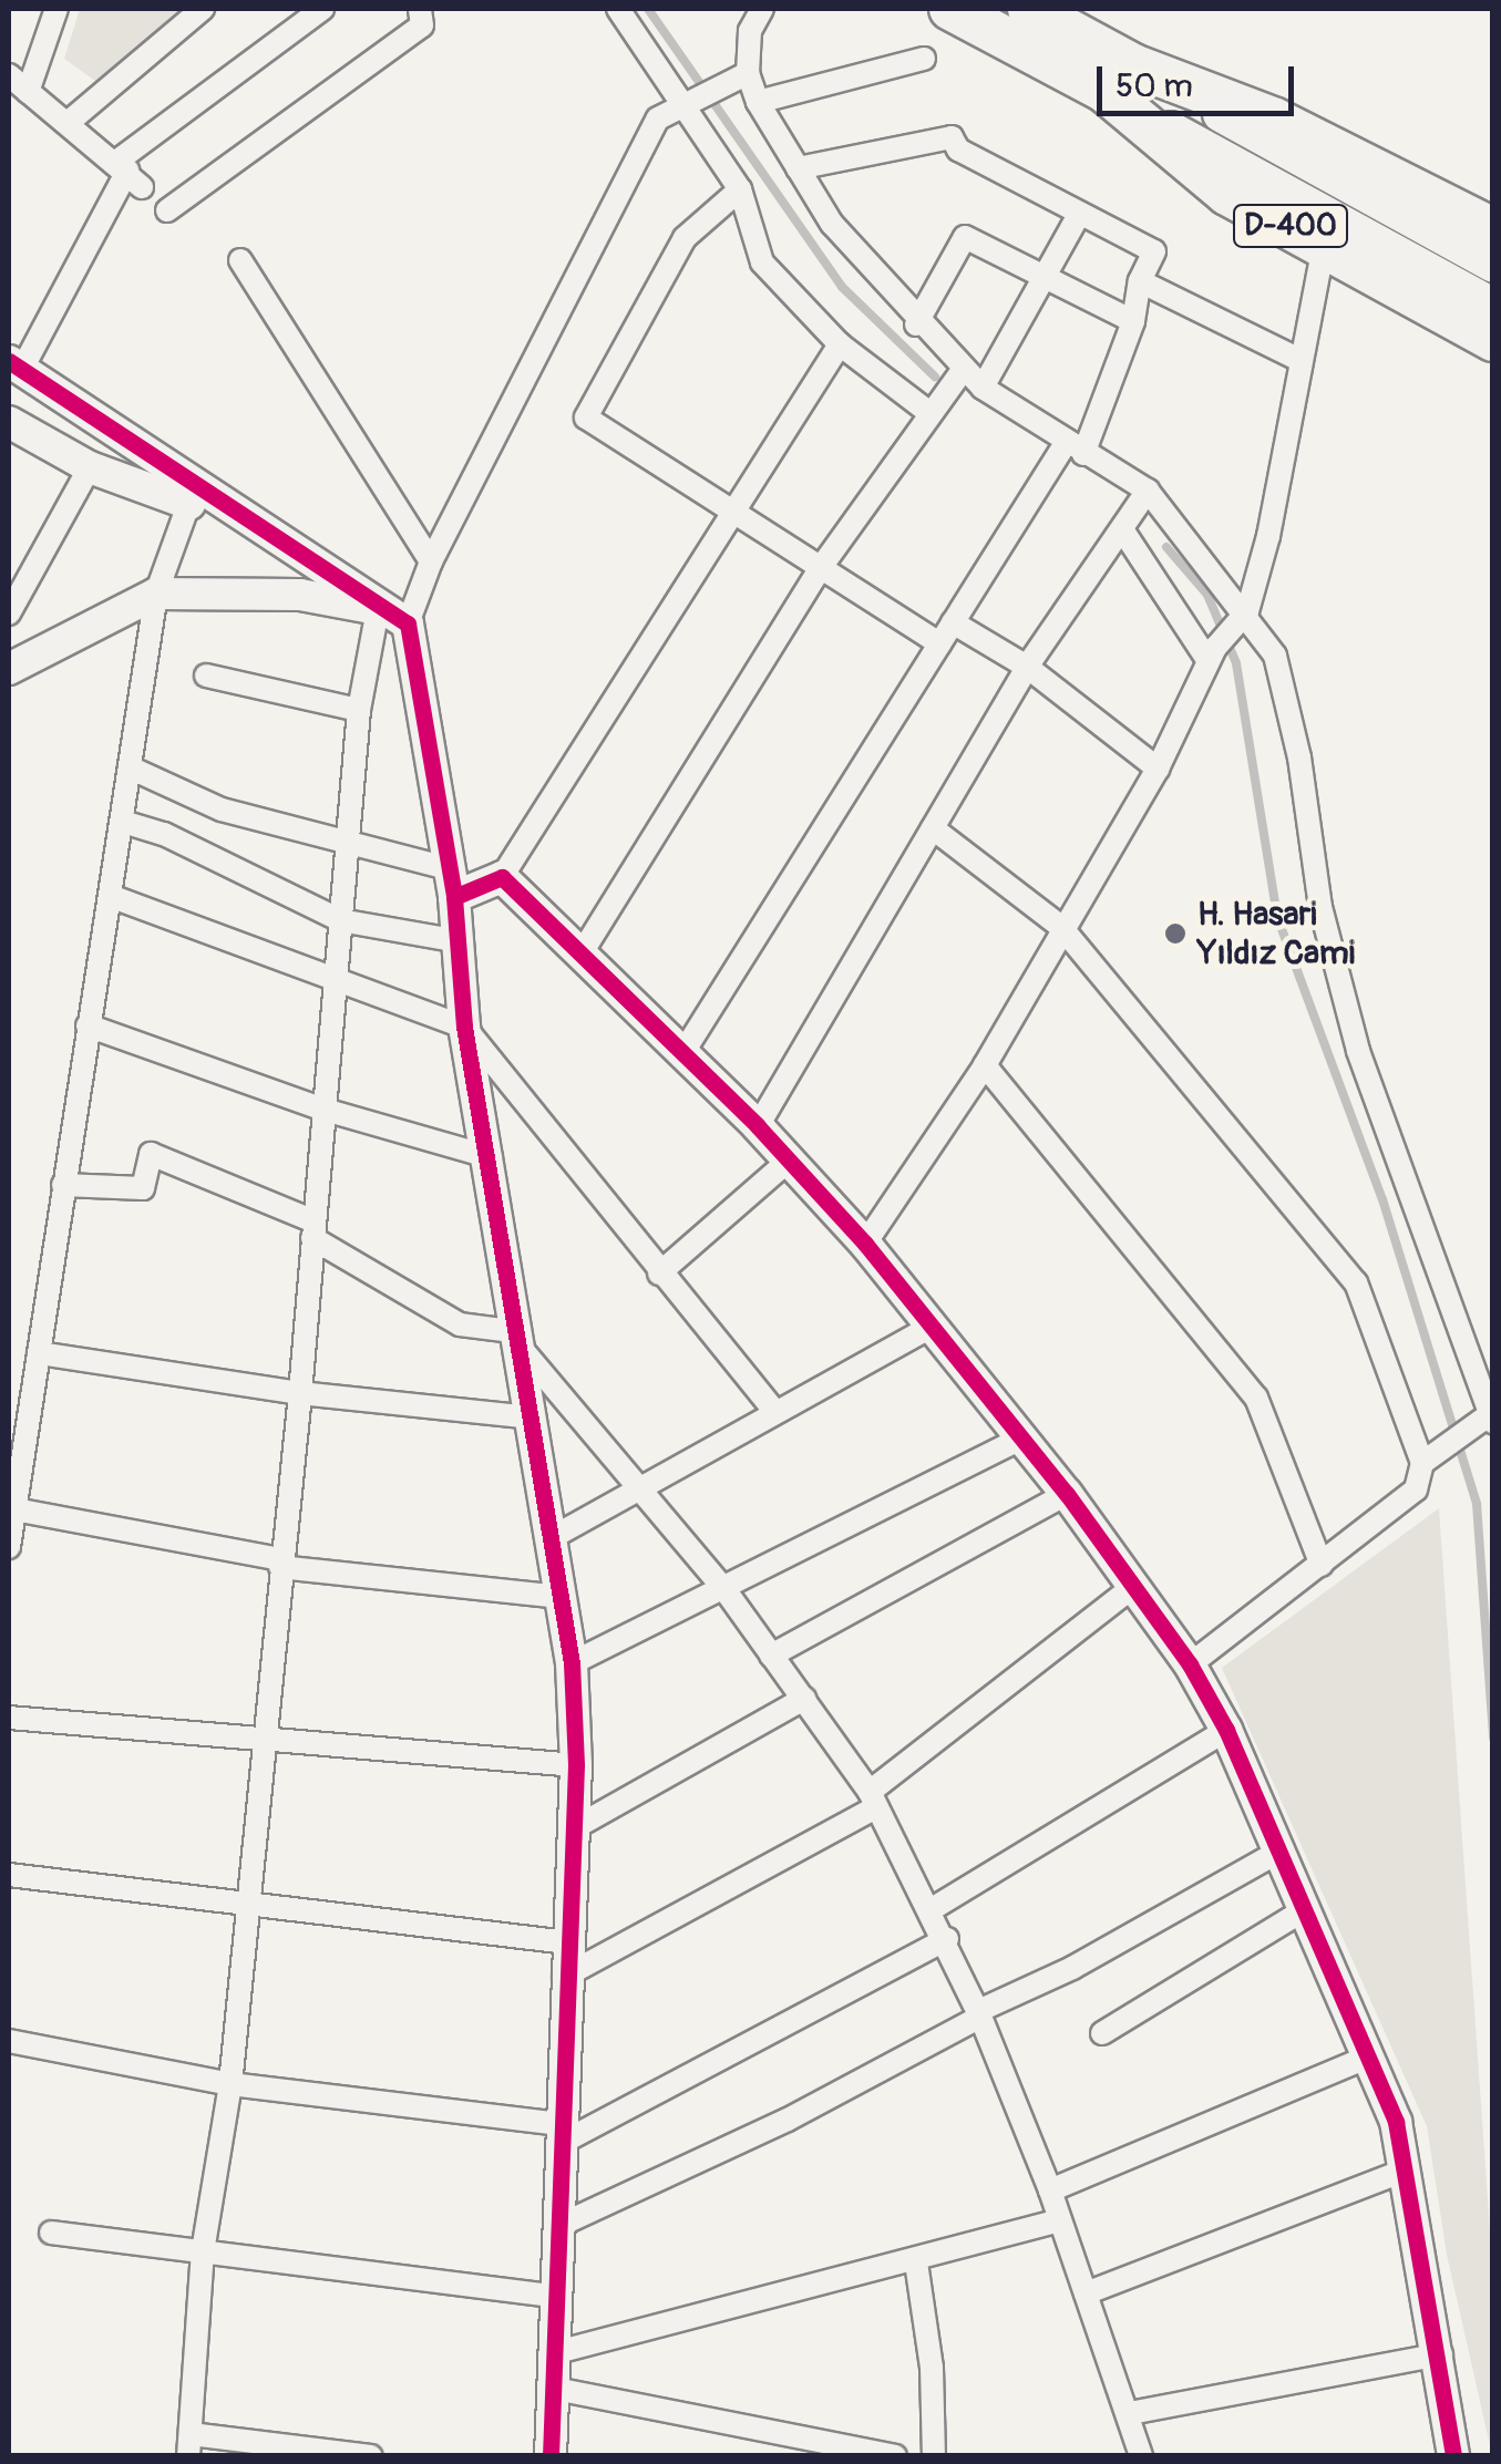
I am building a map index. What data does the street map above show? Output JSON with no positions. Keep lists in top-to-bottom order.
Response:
{
  "streets": {
    "highway": ["D-400"]
  },
  "places": ["H. Hasari Yıldız Cami"],
  "scale_bar": "50 m"
}
